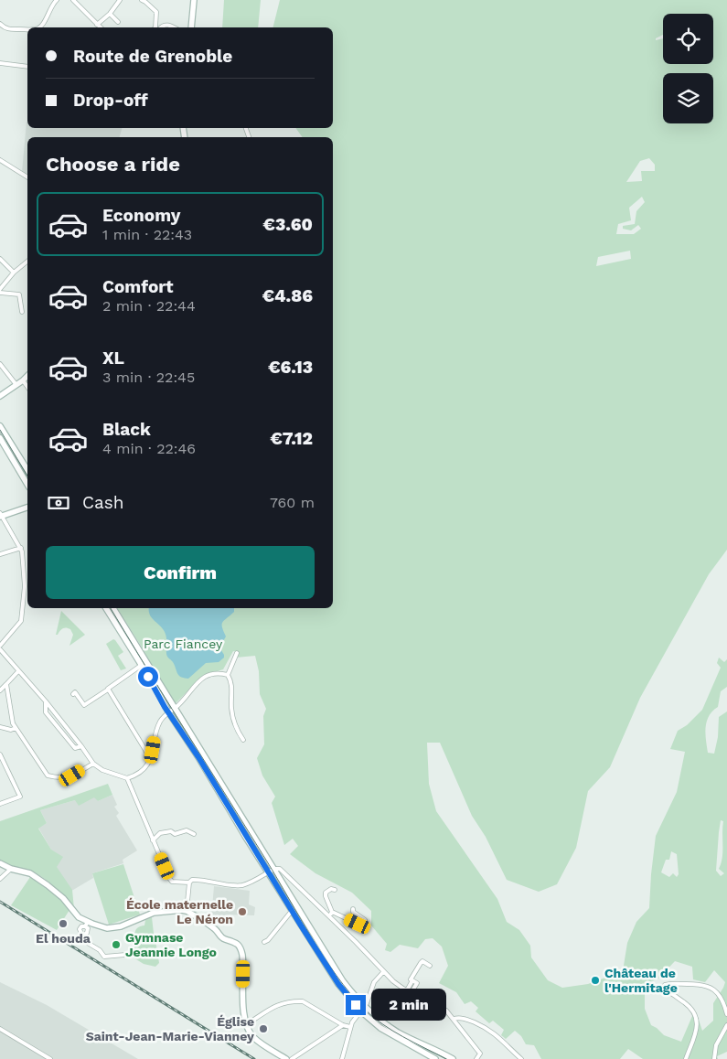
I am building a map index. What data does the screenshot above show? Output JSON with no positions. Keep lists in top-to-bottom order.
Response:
{
  "parks": ["Parc Fiancey"],
  "places": [
    "École maternelle Le Néron",
    "El houda",
    "Gymnase Jeannie Longo",
    "Château de l'Hermitage",
    "Église Saint-Jean-Marie-Vianney"
  ],
  "page": {
    "banner": ["Route de Grenoble", "Drop-off"],
    "heading": "Choose a ride",
    "list": [
      {
        "name": "Economy",
        "note": "1 min · 22:43",
        "value": "€3.60"
      },
      {
        "name": "Comfort",
        "note": "2 min · 22:44",
        "value": "€4.86"
      },
      {
        "name": "XL",
        "note": "3 min · 22:45",
        "value": "€6.13"
      },
      {
        "name": "Black",
        "note": "4 min · 22:46",
        "value": "€7.12"
      }
    ],
    "pay": ["Cash", "760 m"],
    "buttons": "Confirm",
    "bubble": "2 min"
  }
}
